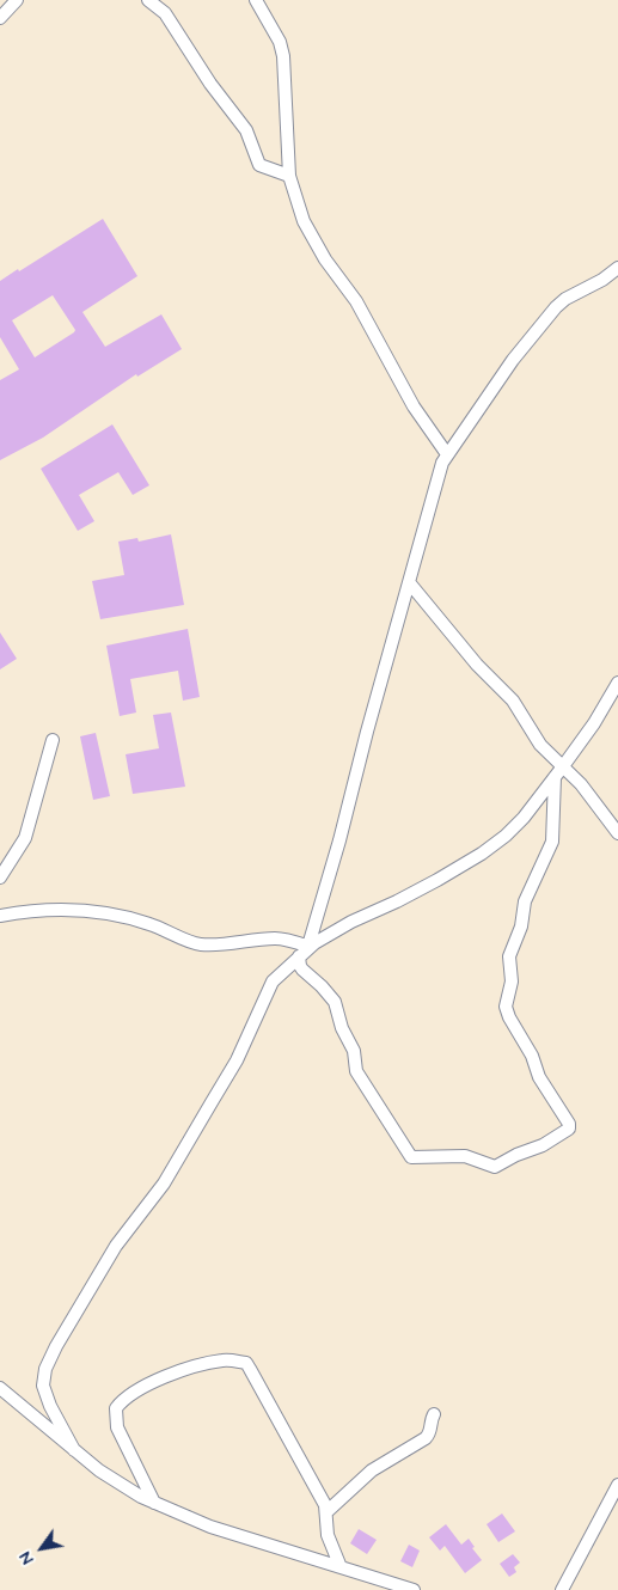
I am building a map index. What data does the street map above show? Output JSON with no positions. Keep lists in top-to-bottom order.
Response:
{
  "north": "bottom left"
}
